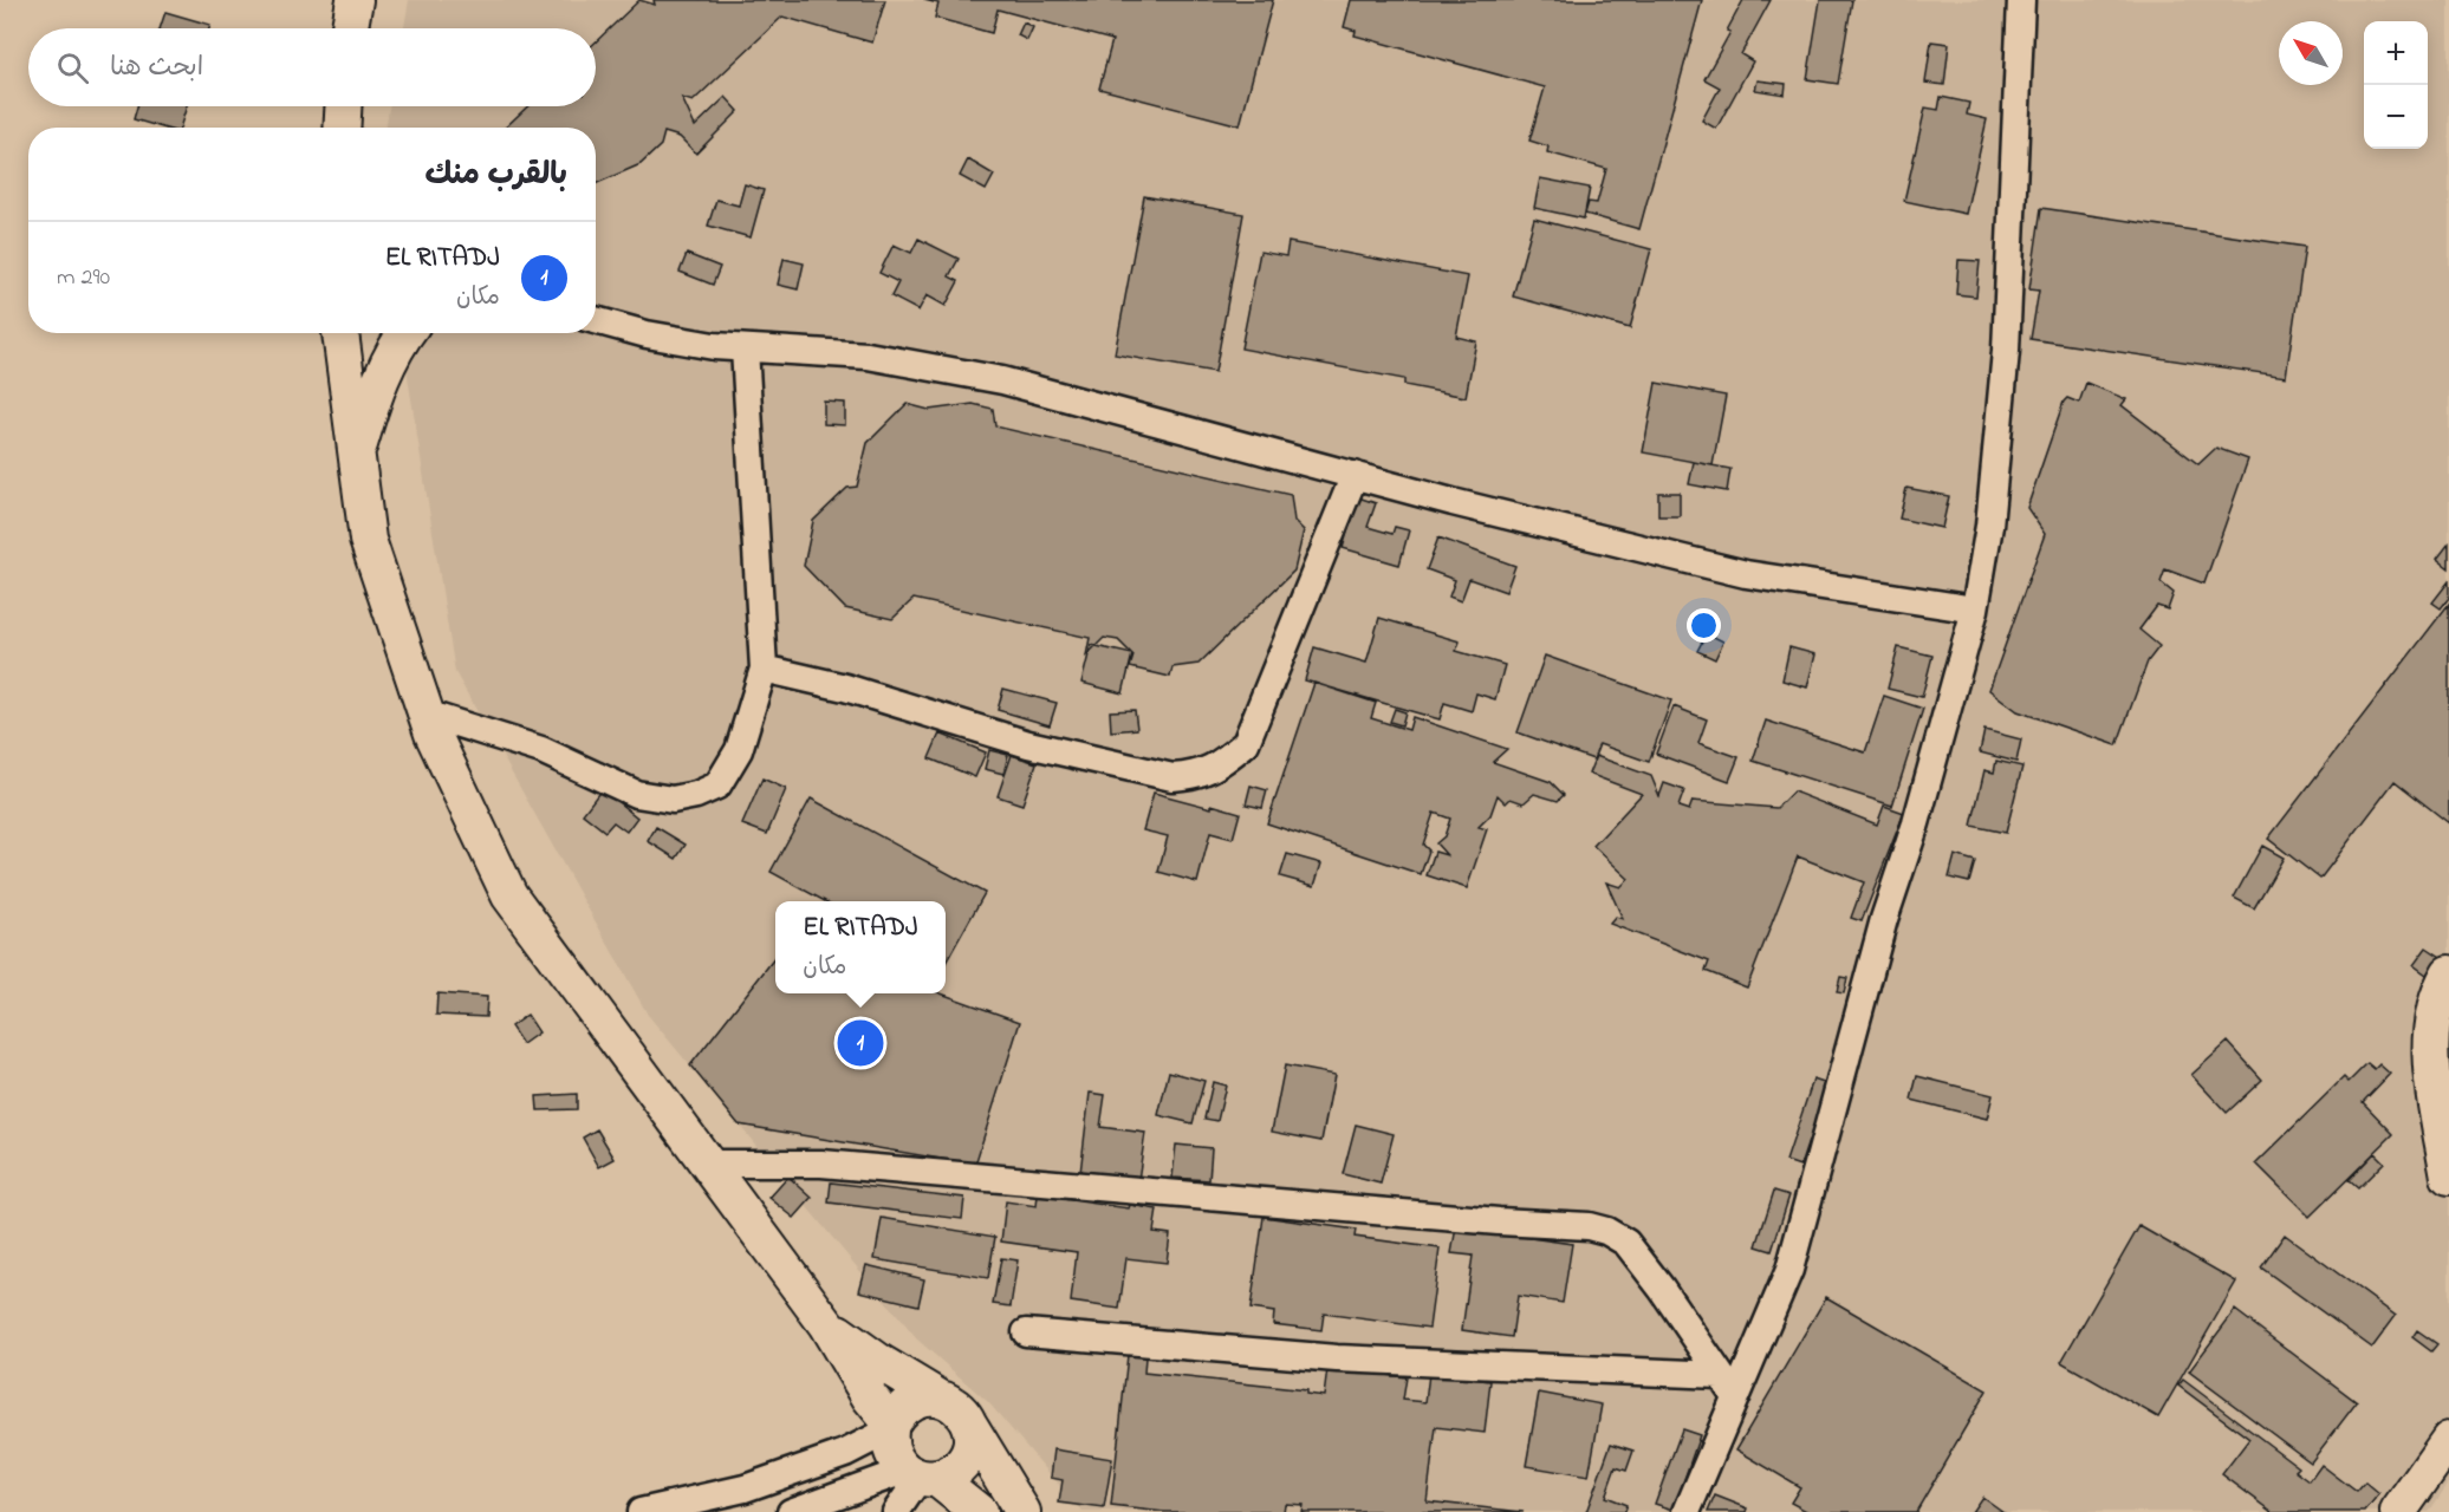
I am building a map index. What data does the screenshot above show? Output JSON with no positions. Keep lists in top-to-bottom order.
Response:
{
  "north": "top left",
  "page": {
    "map_buttons": ["+", "−"],
    "search": "ابحث هنا",
    "heading": "بالقرب منك",
    "list": [
      {
        "mark": "1",
        "name": "EL RITADJ",
        "note": "مكان",
        "value": "290 m"
      }
    ],
    "popup": ["EL RITADJ", "مكان"],
    "pins": "1"
  }
}
